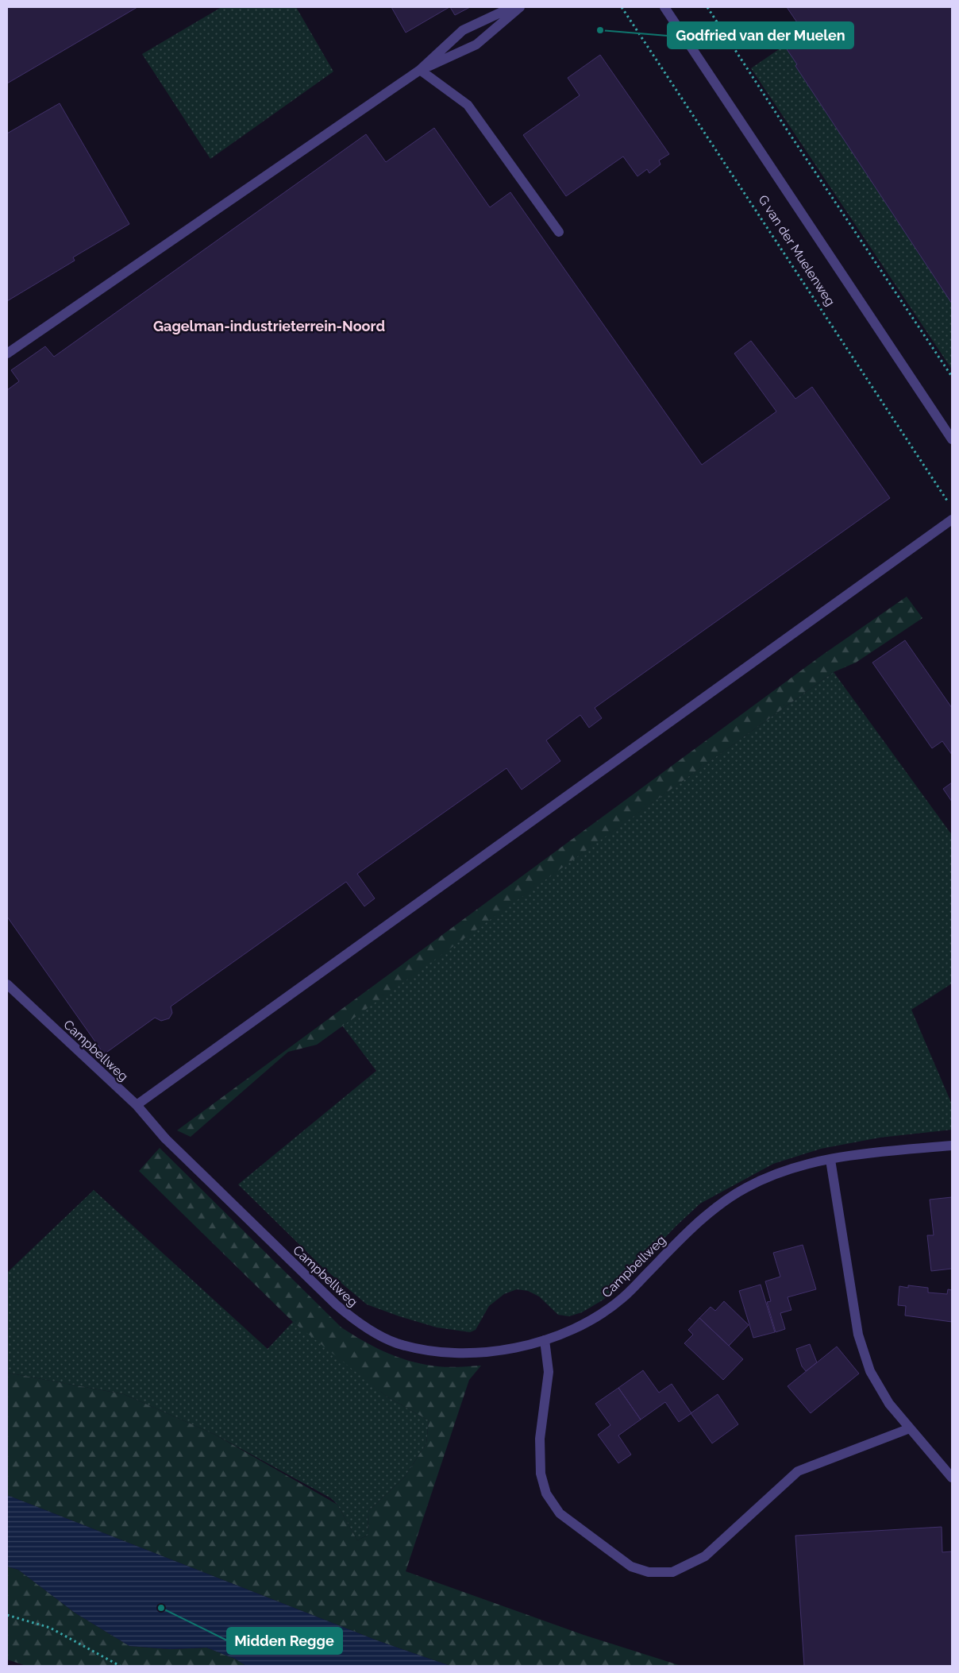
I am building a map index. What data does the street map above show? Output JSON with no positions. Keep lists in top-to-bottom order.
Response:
{
  "streets": {
    "street": ["G van der Muelenweg", "Campbellweg"]
  },
  "districts": ["Gagelman-industrieterrein-Noord"],
  "places": ["Godfried van der Muelen", "Midden Regge"]
}
